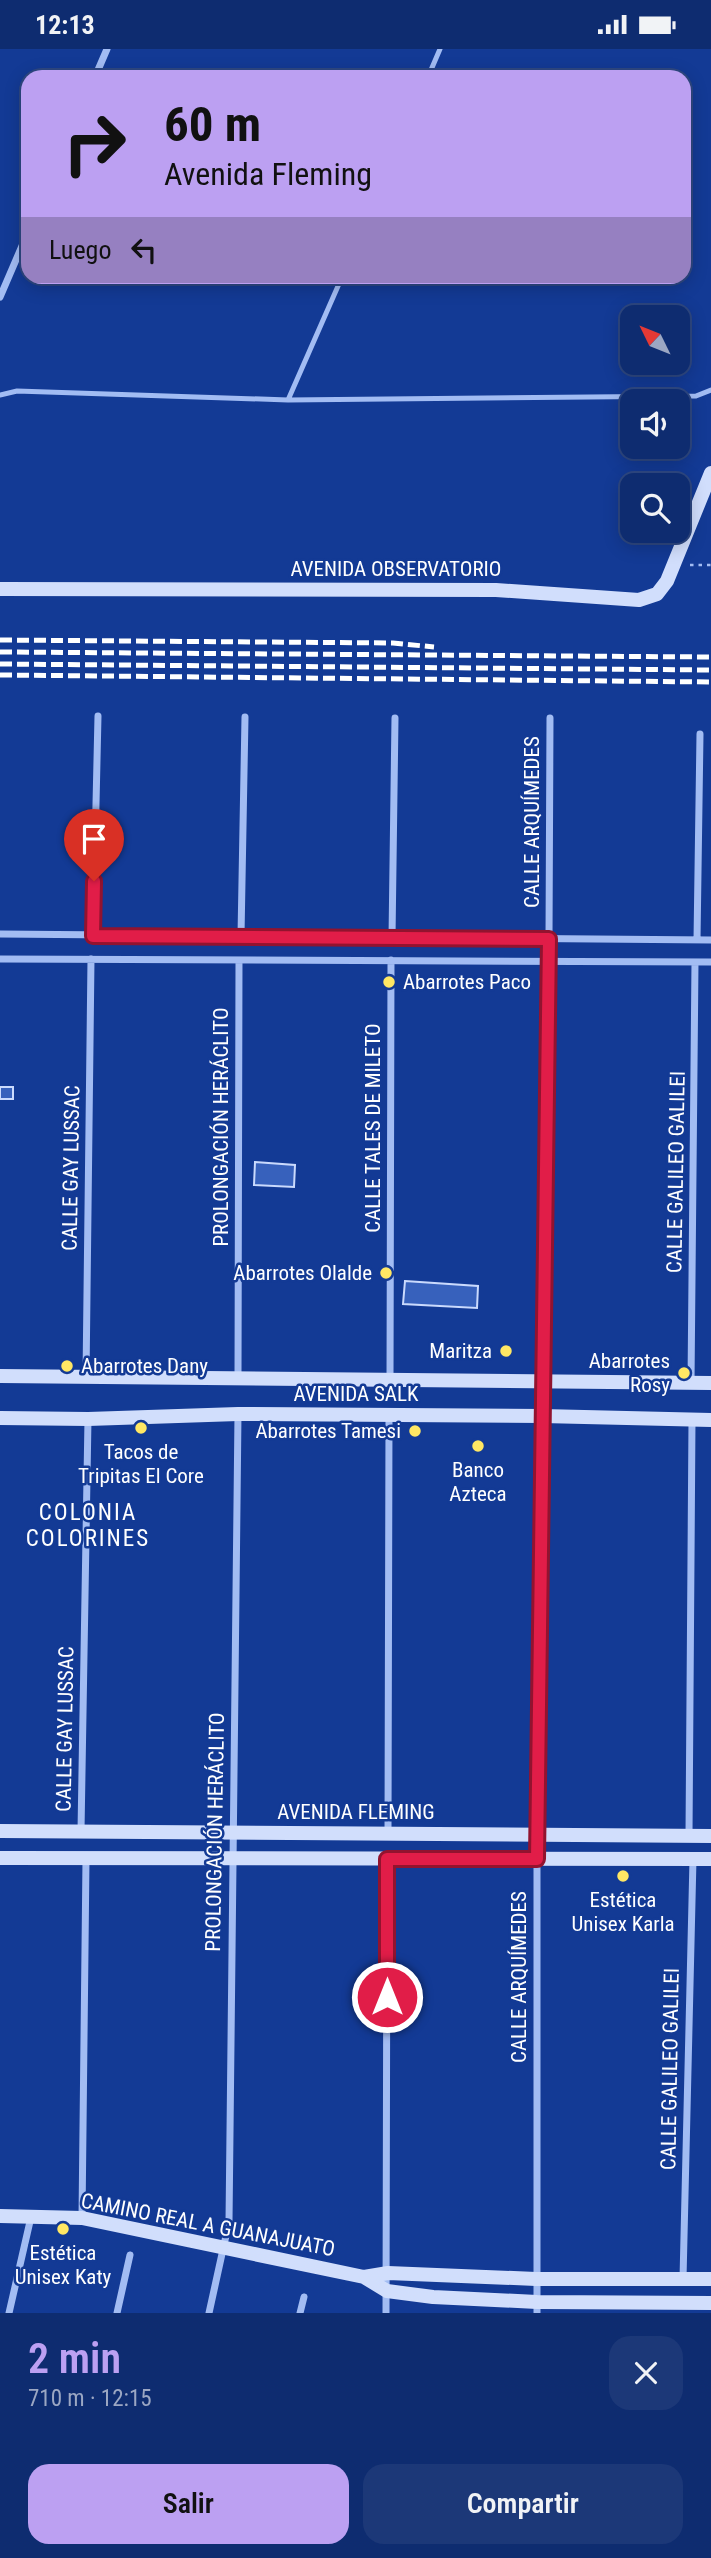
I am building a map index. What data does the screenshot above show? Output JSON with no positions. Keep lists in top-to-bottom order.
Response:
{
  "streets": {
    "street": [
      "AVENIDA OBSERVATORIO",
      "CALLE ARQUÍMEDES",
      "PROLONGACIÓN HERÁCLITO",
      "CALLE TALES DE MILETO",
      "CALLE GAY LUSSAC",
      "CALLE GALILEO GALILEI",
      "AVENIDA SALK",
      "AVENIDA FLEMING",
      "CAMINO REAL A GUANAJUATO"
    ]
  },
  "crossings": [
    ["CALLE ARQUÍMEDES", "AVENIDA SALK"],
    ["CALLE ARQUÍMEDES", "AVENIDA FLEMING"],
    ["CALLE ARQUÍMEDES", "CAMINO REAL A GUANAJUATO"],
    ["PROLONGACIÓN HERÁCLITO", "AVENIDA SALK"],
    ["PROLONGACIÓN HERÁCLITO", "AVENIDA FLEMING"],
    ["PROLONGACIÓN HERÁCLITO", "CAMINO REAL A GUANAJUATO"],
    ["CALLE TALES DE MILETO", "AVENIDA SALK"],
    ["CALLE GAY LUSSAC", "AVENIDA SALK"],
    ["CALLE GAY LUSSAC", "AVENIDA FLEMING"],
    ["CALLE GALILEO GALILEI", "AVENIDA SALK"],
    ["CALLE GALILEO GALILEI", "CAMINO REAL A GUANAJUATO"]
  ],
  "districts": ["COLONIA COLORINES"],
  "places": [
    "Abarrotes Paco",
    "Abarrotes Olalde",
    "Maritza",
    "Abarrotes Dany",
    "Abarrotes Rosy",
    "Tacos de Tripitas El Core",
    "Abarrotes Tamesi",
    "Banco Azteca",
    "Estética Unisex Karla",
    "Estética Unisex Katy"
  ],
  "north": "top left",
  "page": {
    "status": "12:13",
    "turn": ["60 m", "Avenida Fleming"],
    "then": "Luego",
    "heading": ["2 min", "710 m · 12:15"],
    "buttons": ["Salir", "Compartir"]
  }
}
